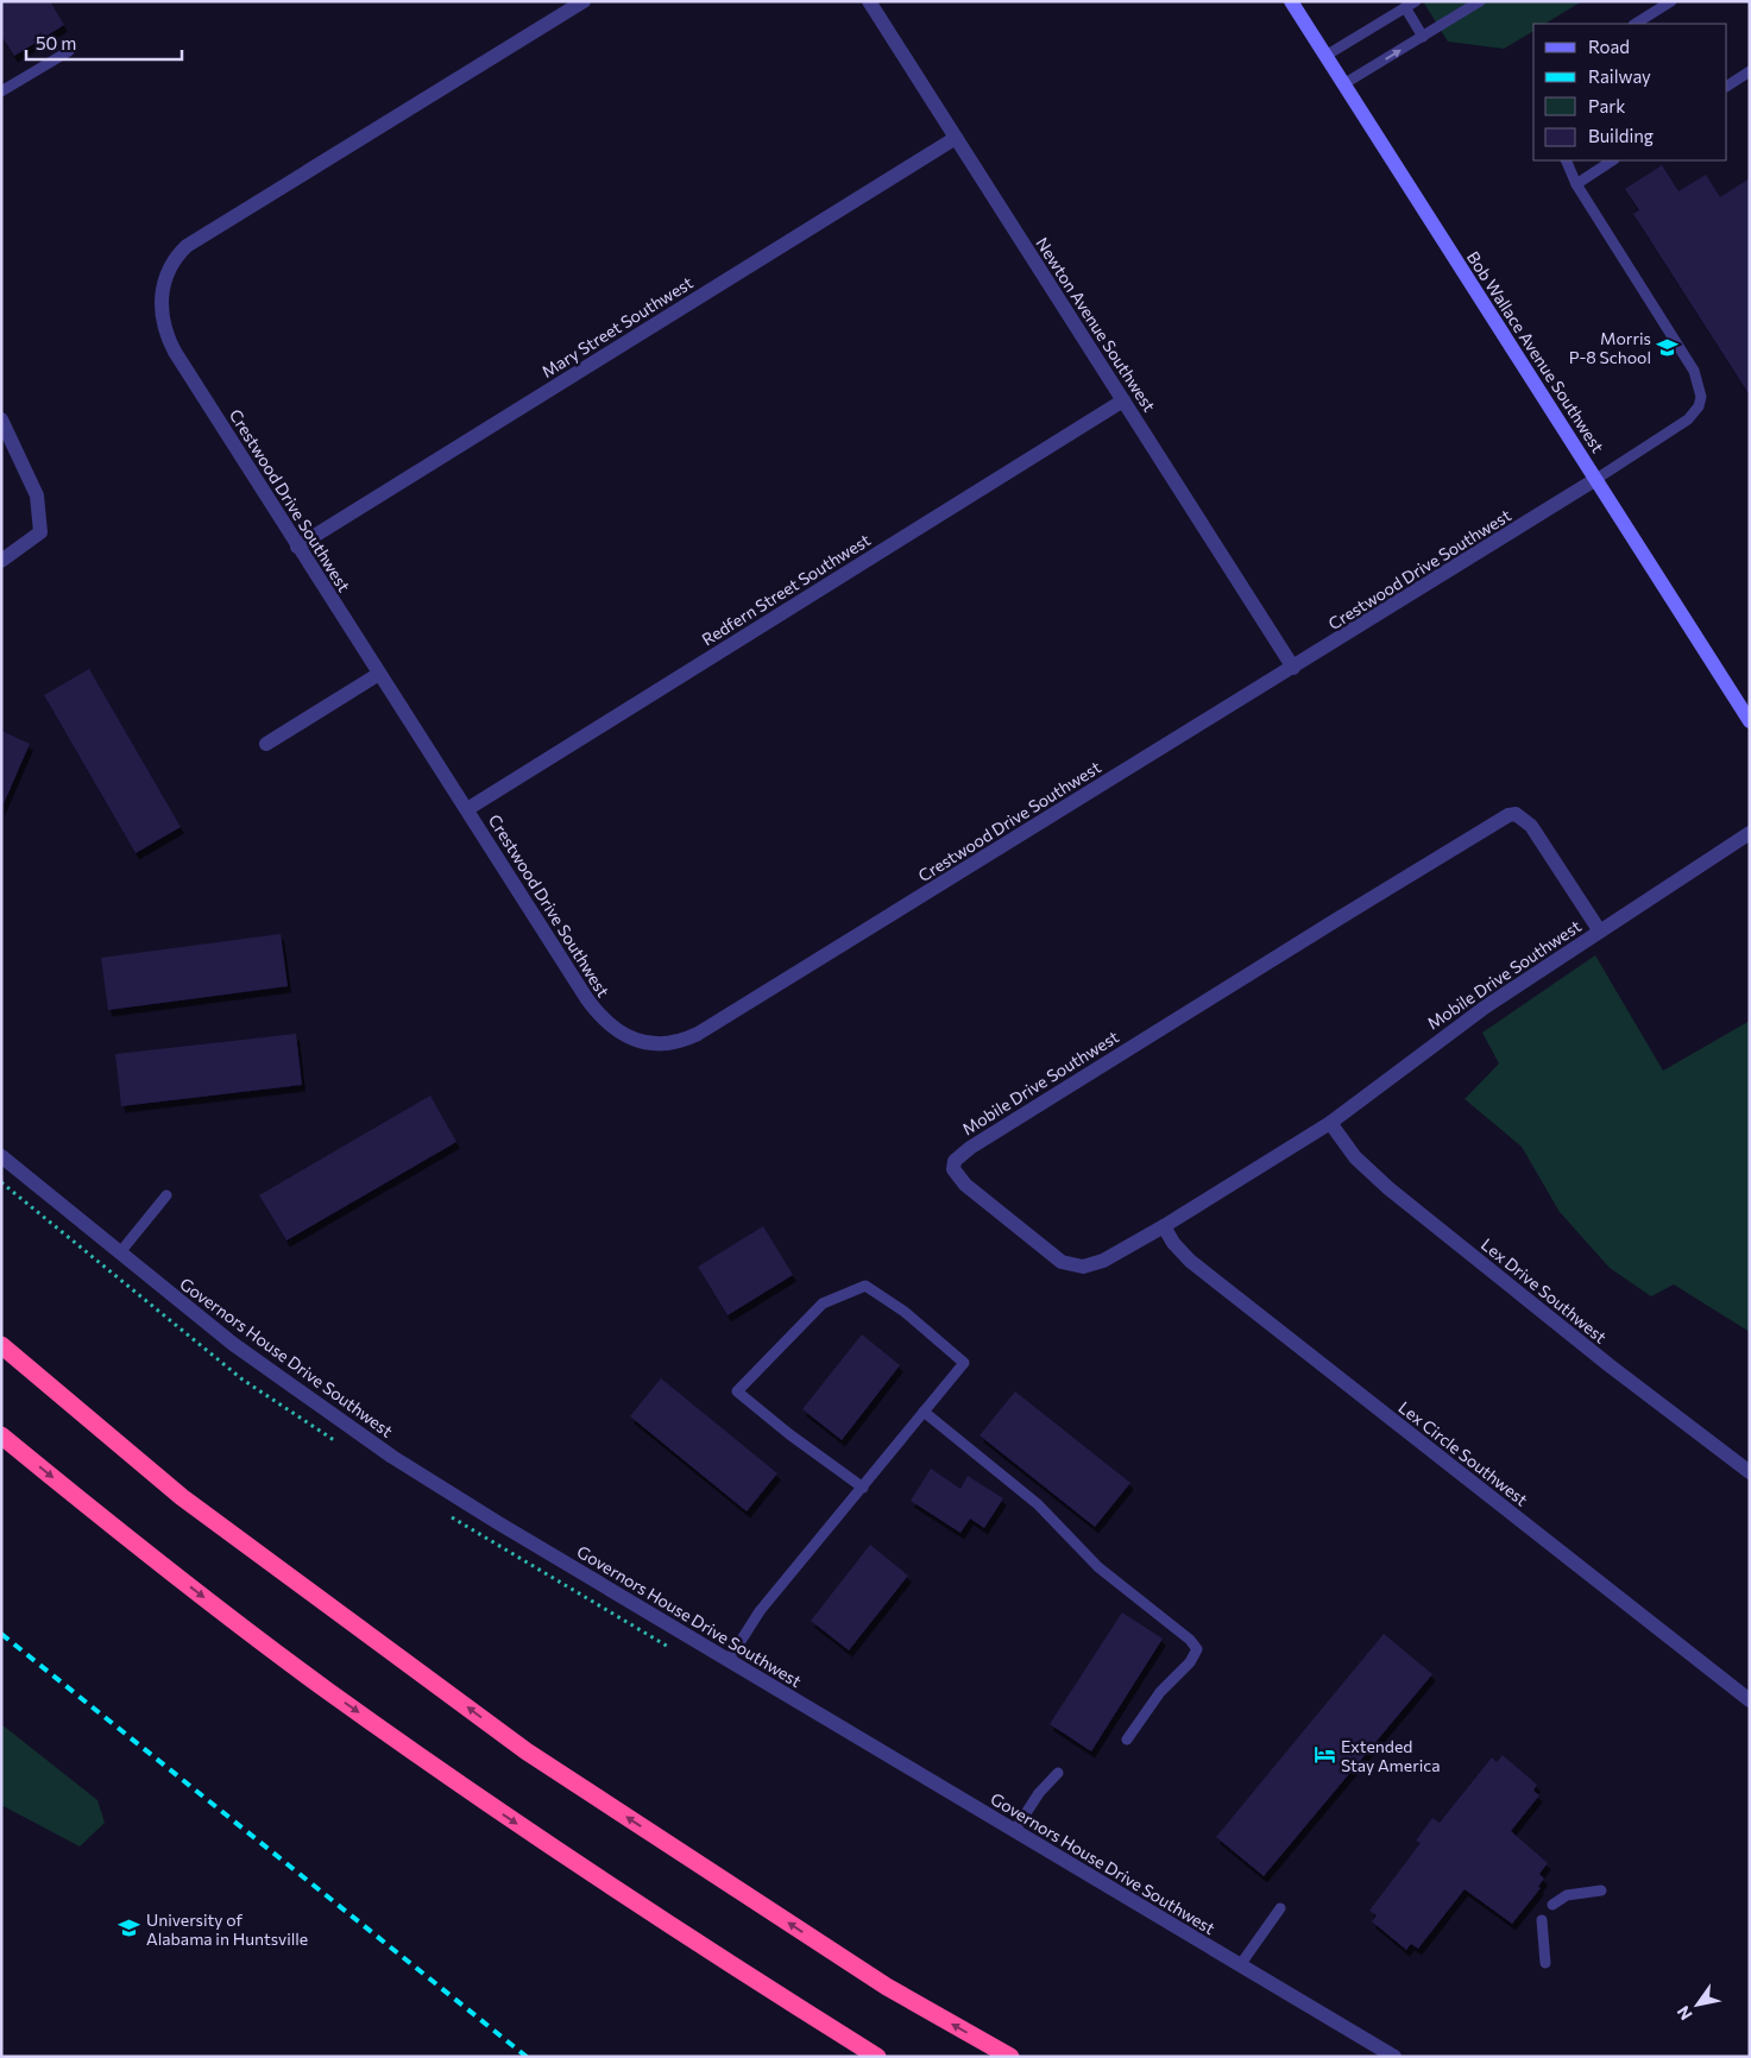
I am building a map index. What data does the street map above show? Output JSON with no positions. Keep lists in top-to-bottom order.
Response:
{
  "streets": {
    "main road": ["Bob Wallace Avenue Southwest"],
    "street": [
      "Newton Avenue Southwest",
      "Mary Street Southwest",
      "Crestwood Drive Southwest",
      "Redfern Street Southwest",
      "Mobile Drive Southwest",
      "Lex Drive Southwest",
      "Governors House Drive Southwest",
      "Lex Circle Southwest"
    ]
  },
  "crossings": [
    ["Newton Avenue Southwest", "Mary Street Southwest"],
    ["Newton Avenue Southwest", "Crestwood Drive Southwest"],
    ["Newton Avenue Southwest", "Redfern Street Southwest"],
    ["Mary Street Southwest", "Crestwood Drive Southwest"],
    ["Bob Wallace Avenue Southwest", "Crestwood Drive Southwest"],
    ["Crestwood Drive Southwest", "Redfern Street Southwest"],
    ["Mobile Drive Southwest", "Lex Drive Southwest"],
    ["Mobile Drive Southwest", "Lex Circle Southwest"]
  ],
  "places": {
    "school or university": ["Morris P-8 School", "University of Alabama in Huntsville"],
    "hotel": ["Extended Stay America"]
  },
  "legend": [
    "Road",
    "Railway",
    "Park",
    "Building"
  ],
  "scale_bar": "50 m",
  "north": "bottom left"
}
